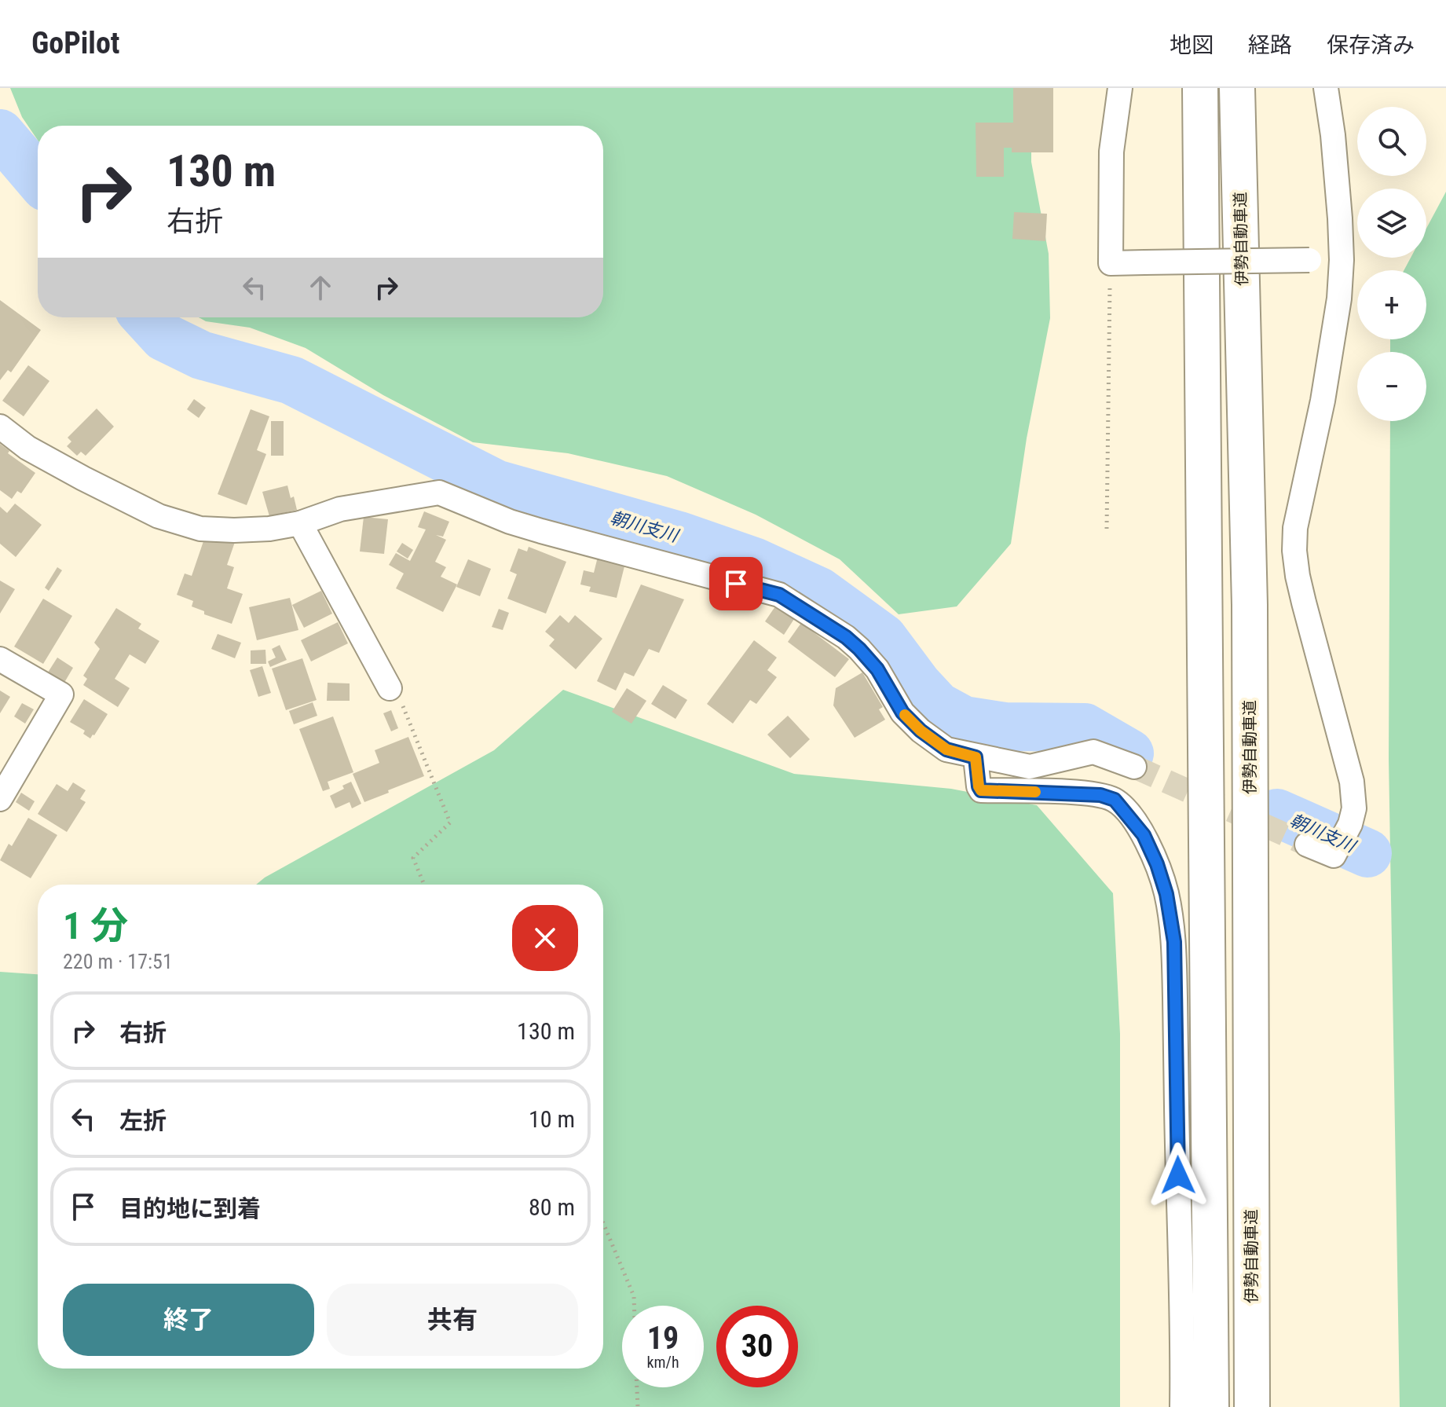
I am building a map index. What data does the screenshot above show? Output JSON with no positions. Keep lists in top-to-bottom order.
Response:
{
  "streets": {
    "highway": ["伊勢自動車道"]
  },
  "water": ["朝川支川"],
  "page": {
    "header": "GoPilot",
    "nav": ["地図", "経路", "保存済み"],
    "map_buttons": ["+", "−"],
    "turn": ["130 m", "右折"],
    "heading": ["1 分", "220 m · 17:51"],
    "list": [
      {
        "name": "右折",
        "value": "130 m"
      },
      {
        "name": "左折",
        "value": "10 m"
      },
      {
        "name": "目的地に到着",
        "value": "80 m"
      }
    ],
    "buttons": ["終了", "共有"],
    "speed": "19 km/h",
    "limit": "30"
  }
}
